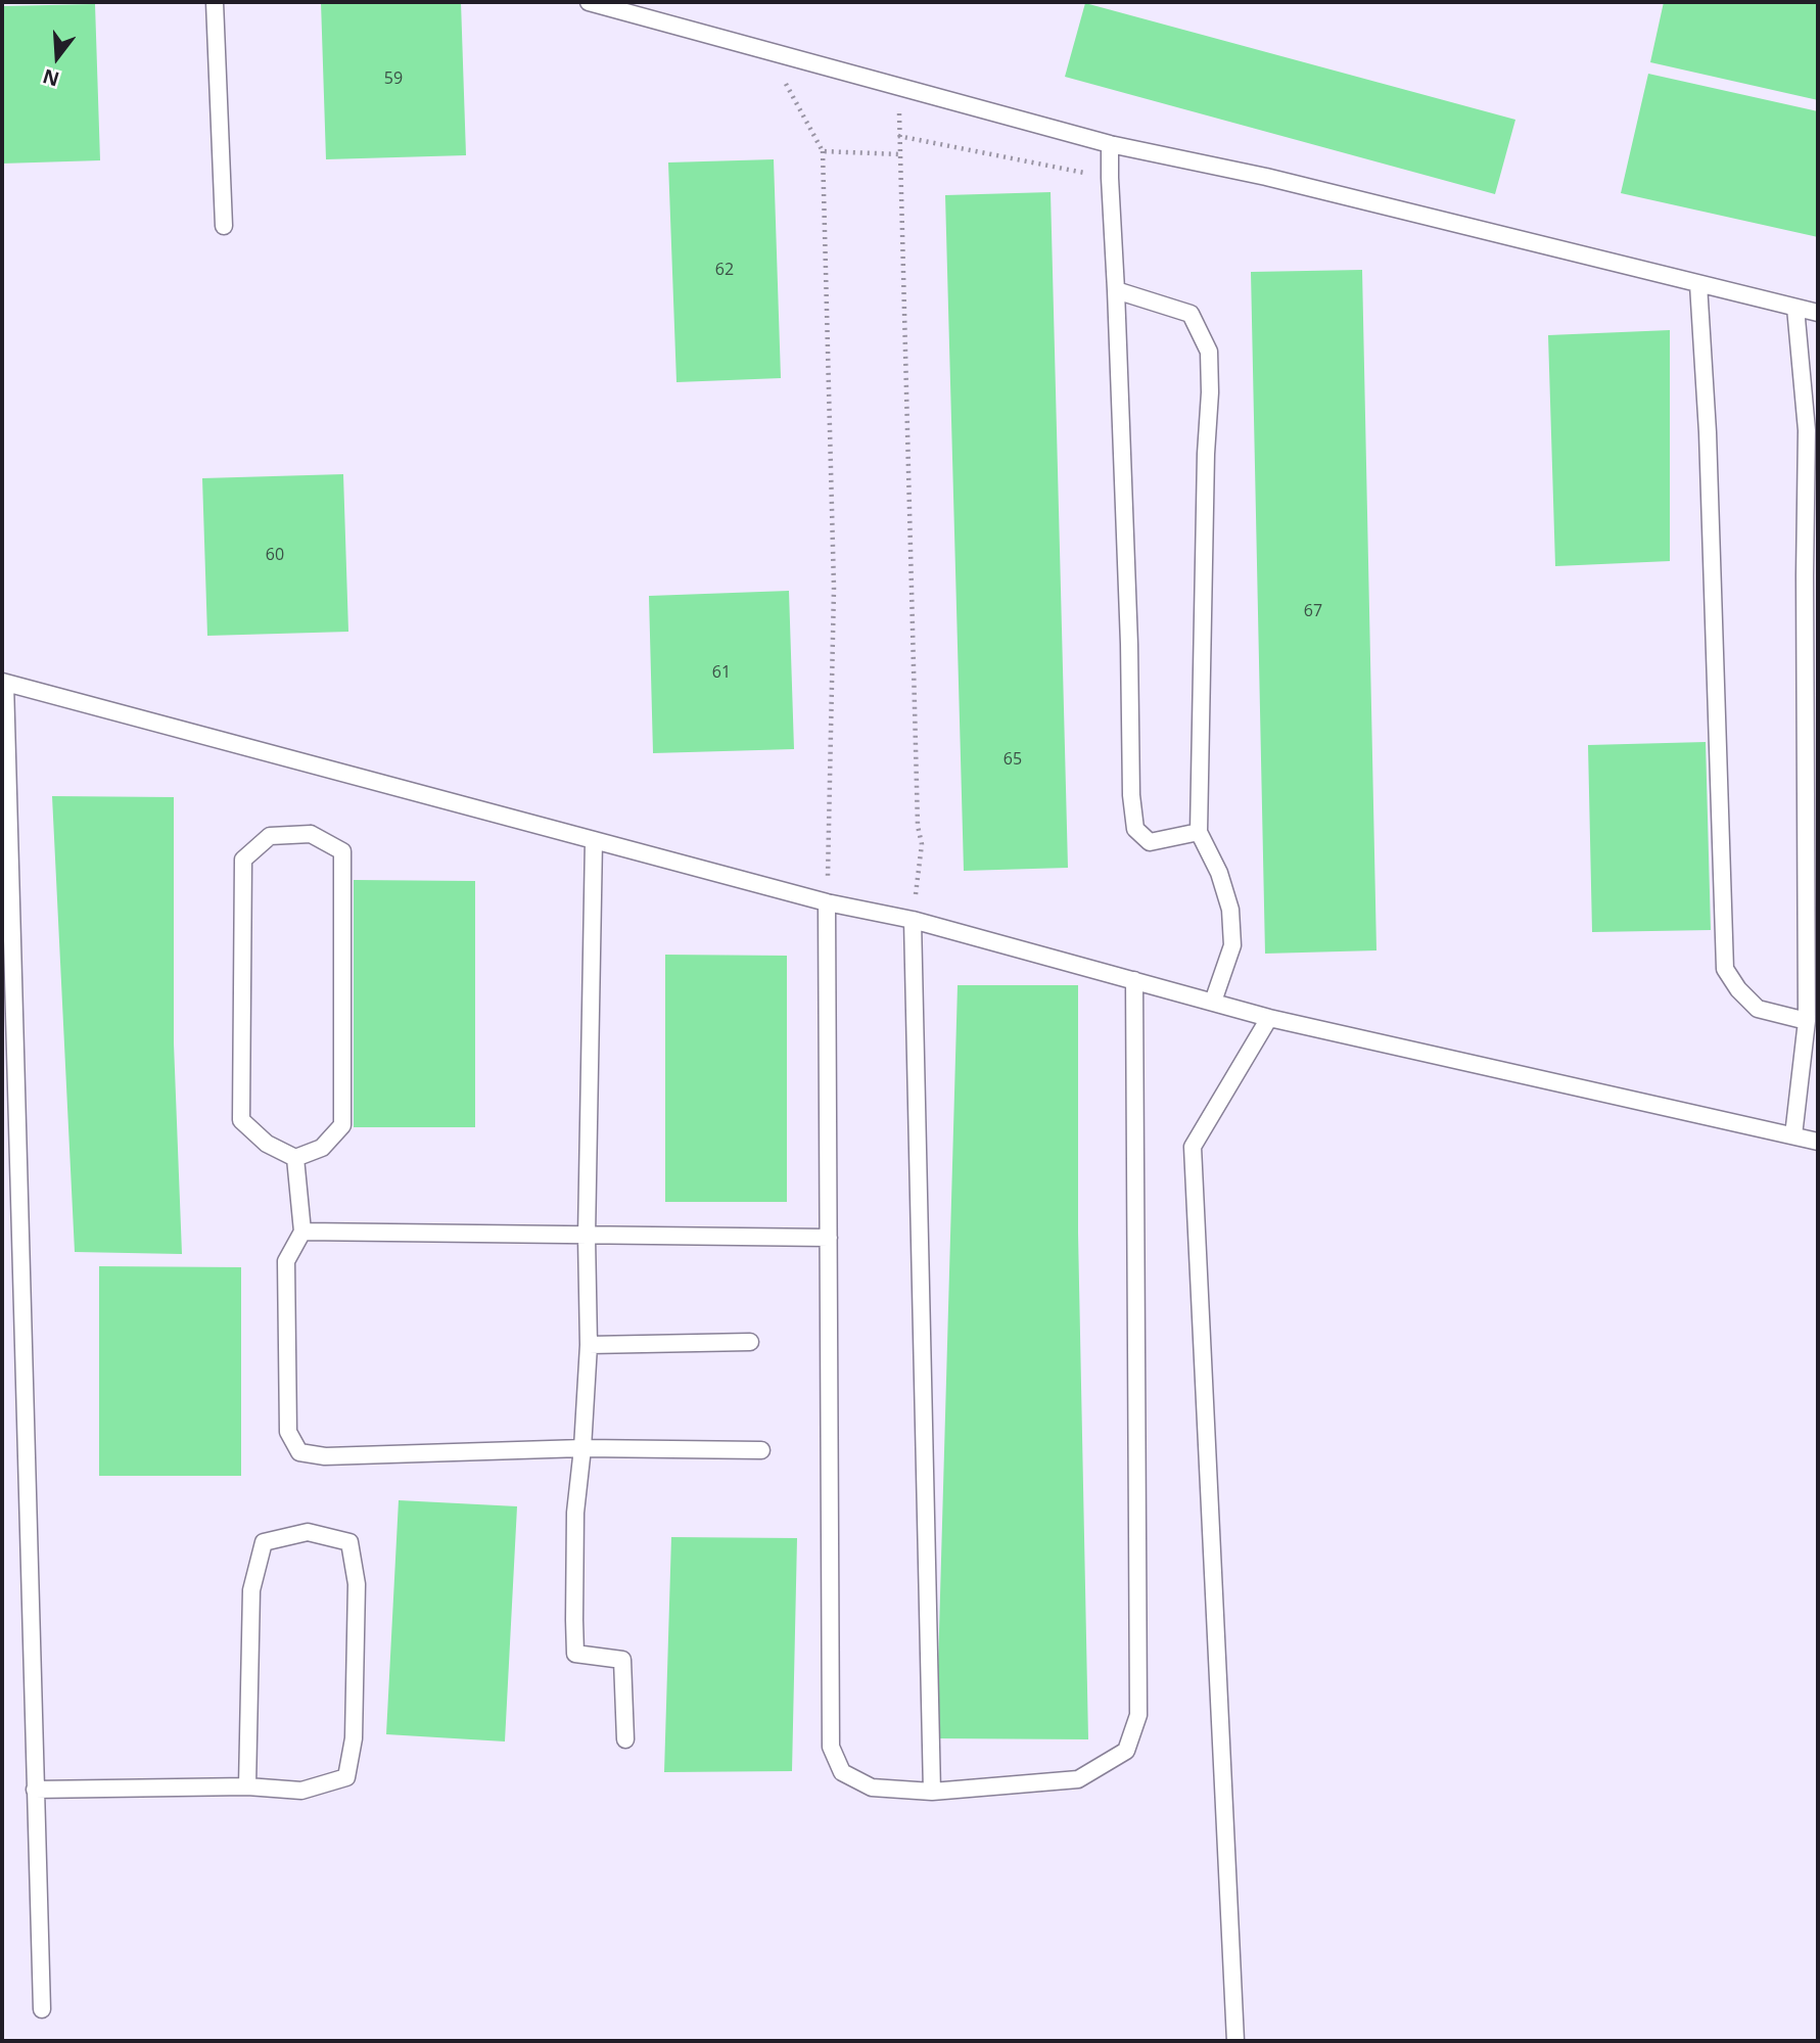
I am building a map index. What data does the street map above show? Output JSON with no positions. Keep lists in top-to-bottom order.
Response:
{
  "house_numbers": [
    "59",
    "62",
    "60",
    "67",
    "61",
    "65"
  ],
  "north": "bottom"
}
